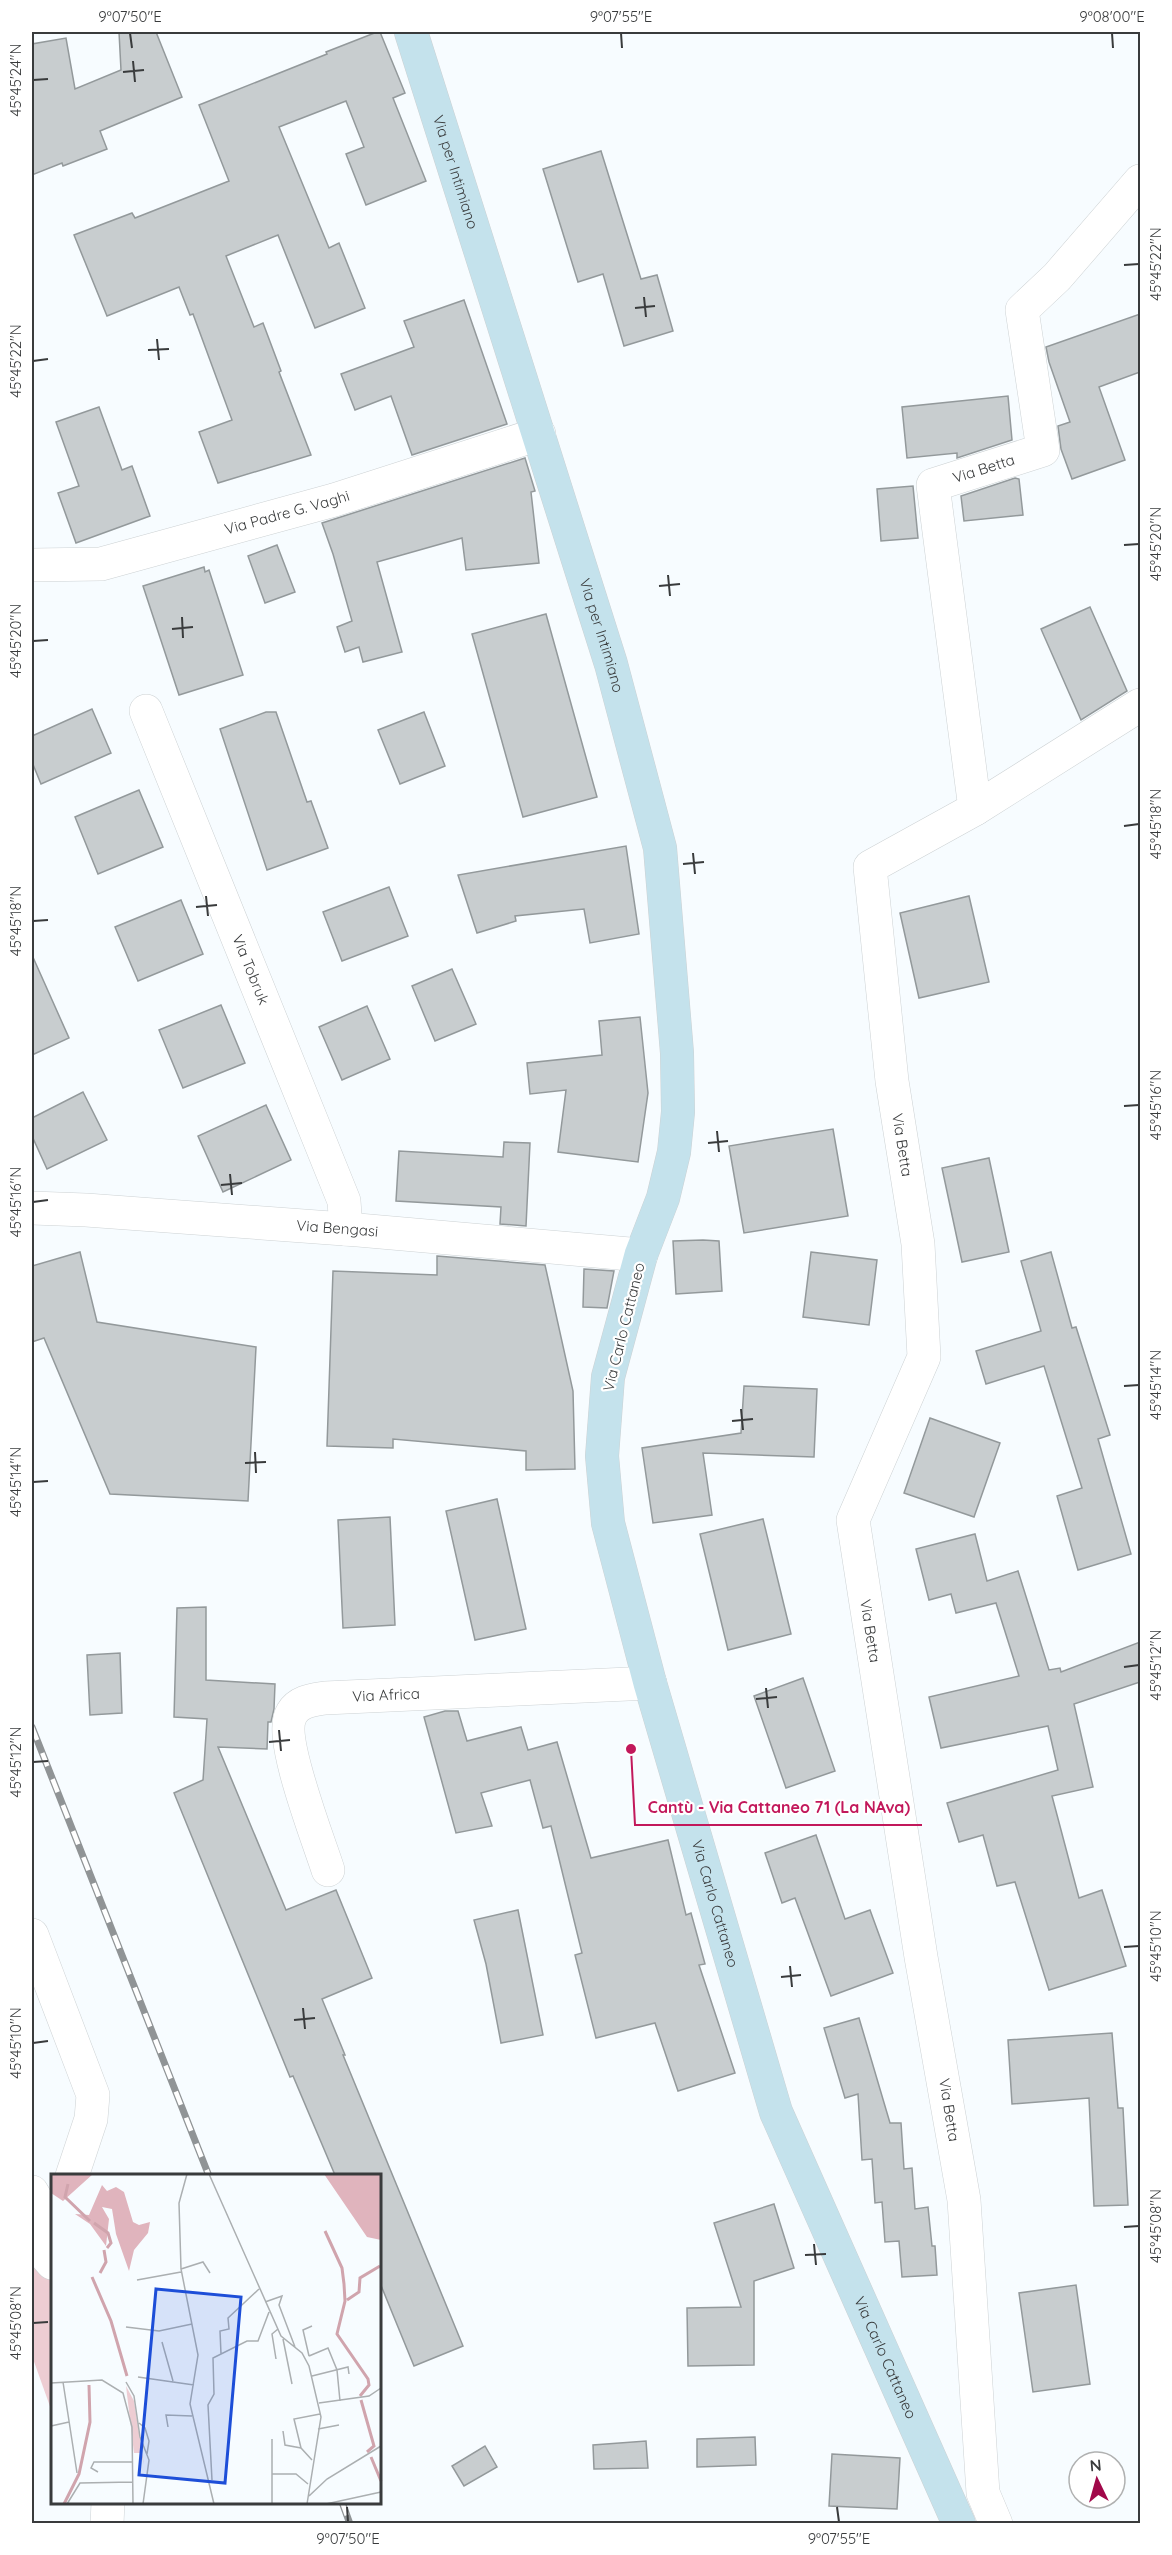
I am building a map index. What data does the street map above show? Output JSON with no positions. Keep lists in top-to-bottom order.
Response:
{
  "streets": {
    "street": [
      "Via per Intimiano",
      "Via Betta",
      "Via Padre G. Vaghi",
      "Via Tobruk",
      "Via Bengasi",
      "Via Carlo Cattaneo",
      "Via Africa"
    ]
  },
  "crossings": [
    ["Via per Intimiano", "Via Padre G. Vaghi"],
    ["Via per Intimiano", "Via Bengasi"],
    ["Via per Intimiano", "Via Carlo Cattaneo"],
    ["Via Tobruk", "Via Bengasi"],
    ["Via Bengasi", "Via Carlo Cattaneo"],
    ["Via Carlo Cattaneo", "Via Africa"]
  ],
  "places": ["Cantù - Via Cattaneo 71 (La NAva)"],
  "north": "top",
  "coordinates": [
    "9°07'50\"E",
    "9°07'55\"E",
    "9°08'00\"E",
    "45°45'24\"N",
    "45°45'22\"N",
    "45°45'20\"N",
    "45°45'18\"N",
    "45°45'16\"N",
    "45°45'14\"N",
    "45°45'12\"N",
    "45°45'10\"N",
    "45°45'08\"N"
  ]
}
